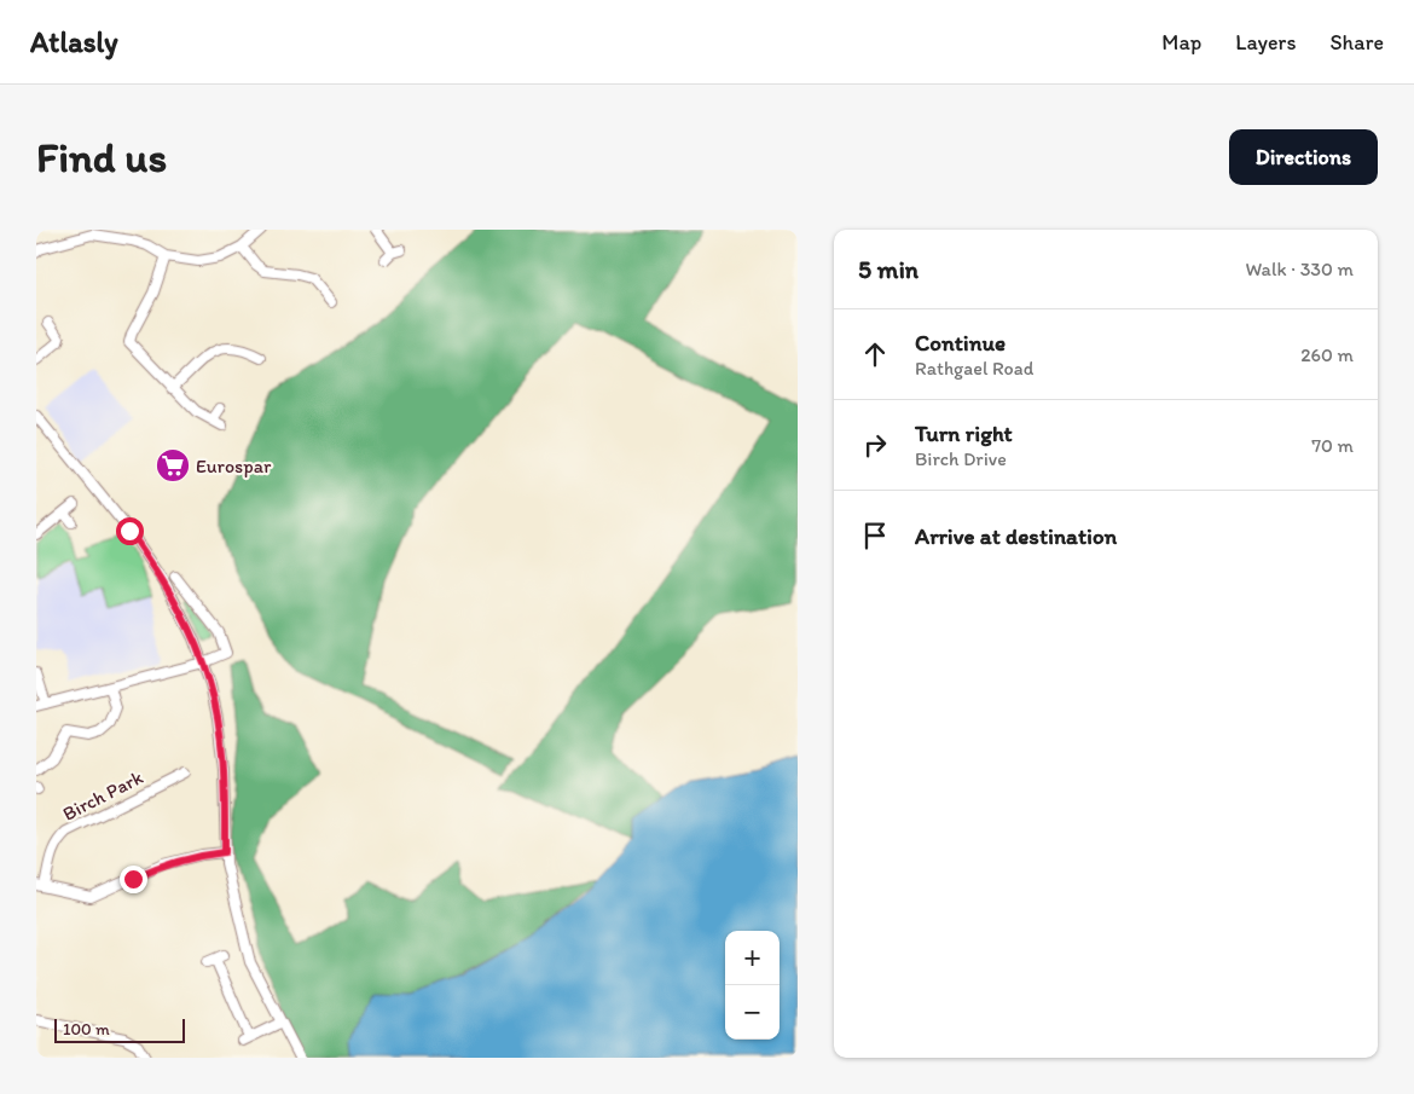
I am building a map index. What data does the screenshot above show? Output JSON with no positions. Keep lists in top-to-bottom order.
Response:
{
  "streets": {
    "street": ["Birch Park"]
  },
  "places": {
    "supermarket": ["Eurospar"]
  },
  "scale_bar": "100 m",
  "page": {
    "header": "Atlasly",
    "nav": ["Map", "Layers", "Share"],
    "buttons": "Directions",
    "title": "Find us",
    "heading": ["5 min", "Walk · 330 m"],
    "list": [
      ["Continue", "Rathgael Road", "260 m"],
      ["Turn right", "Birch Drive", "70 m"],
      "Arrive at destination"
    ],
    "map_buttons": ["+", "−"],
    "scale": "100 m"
  }
}
